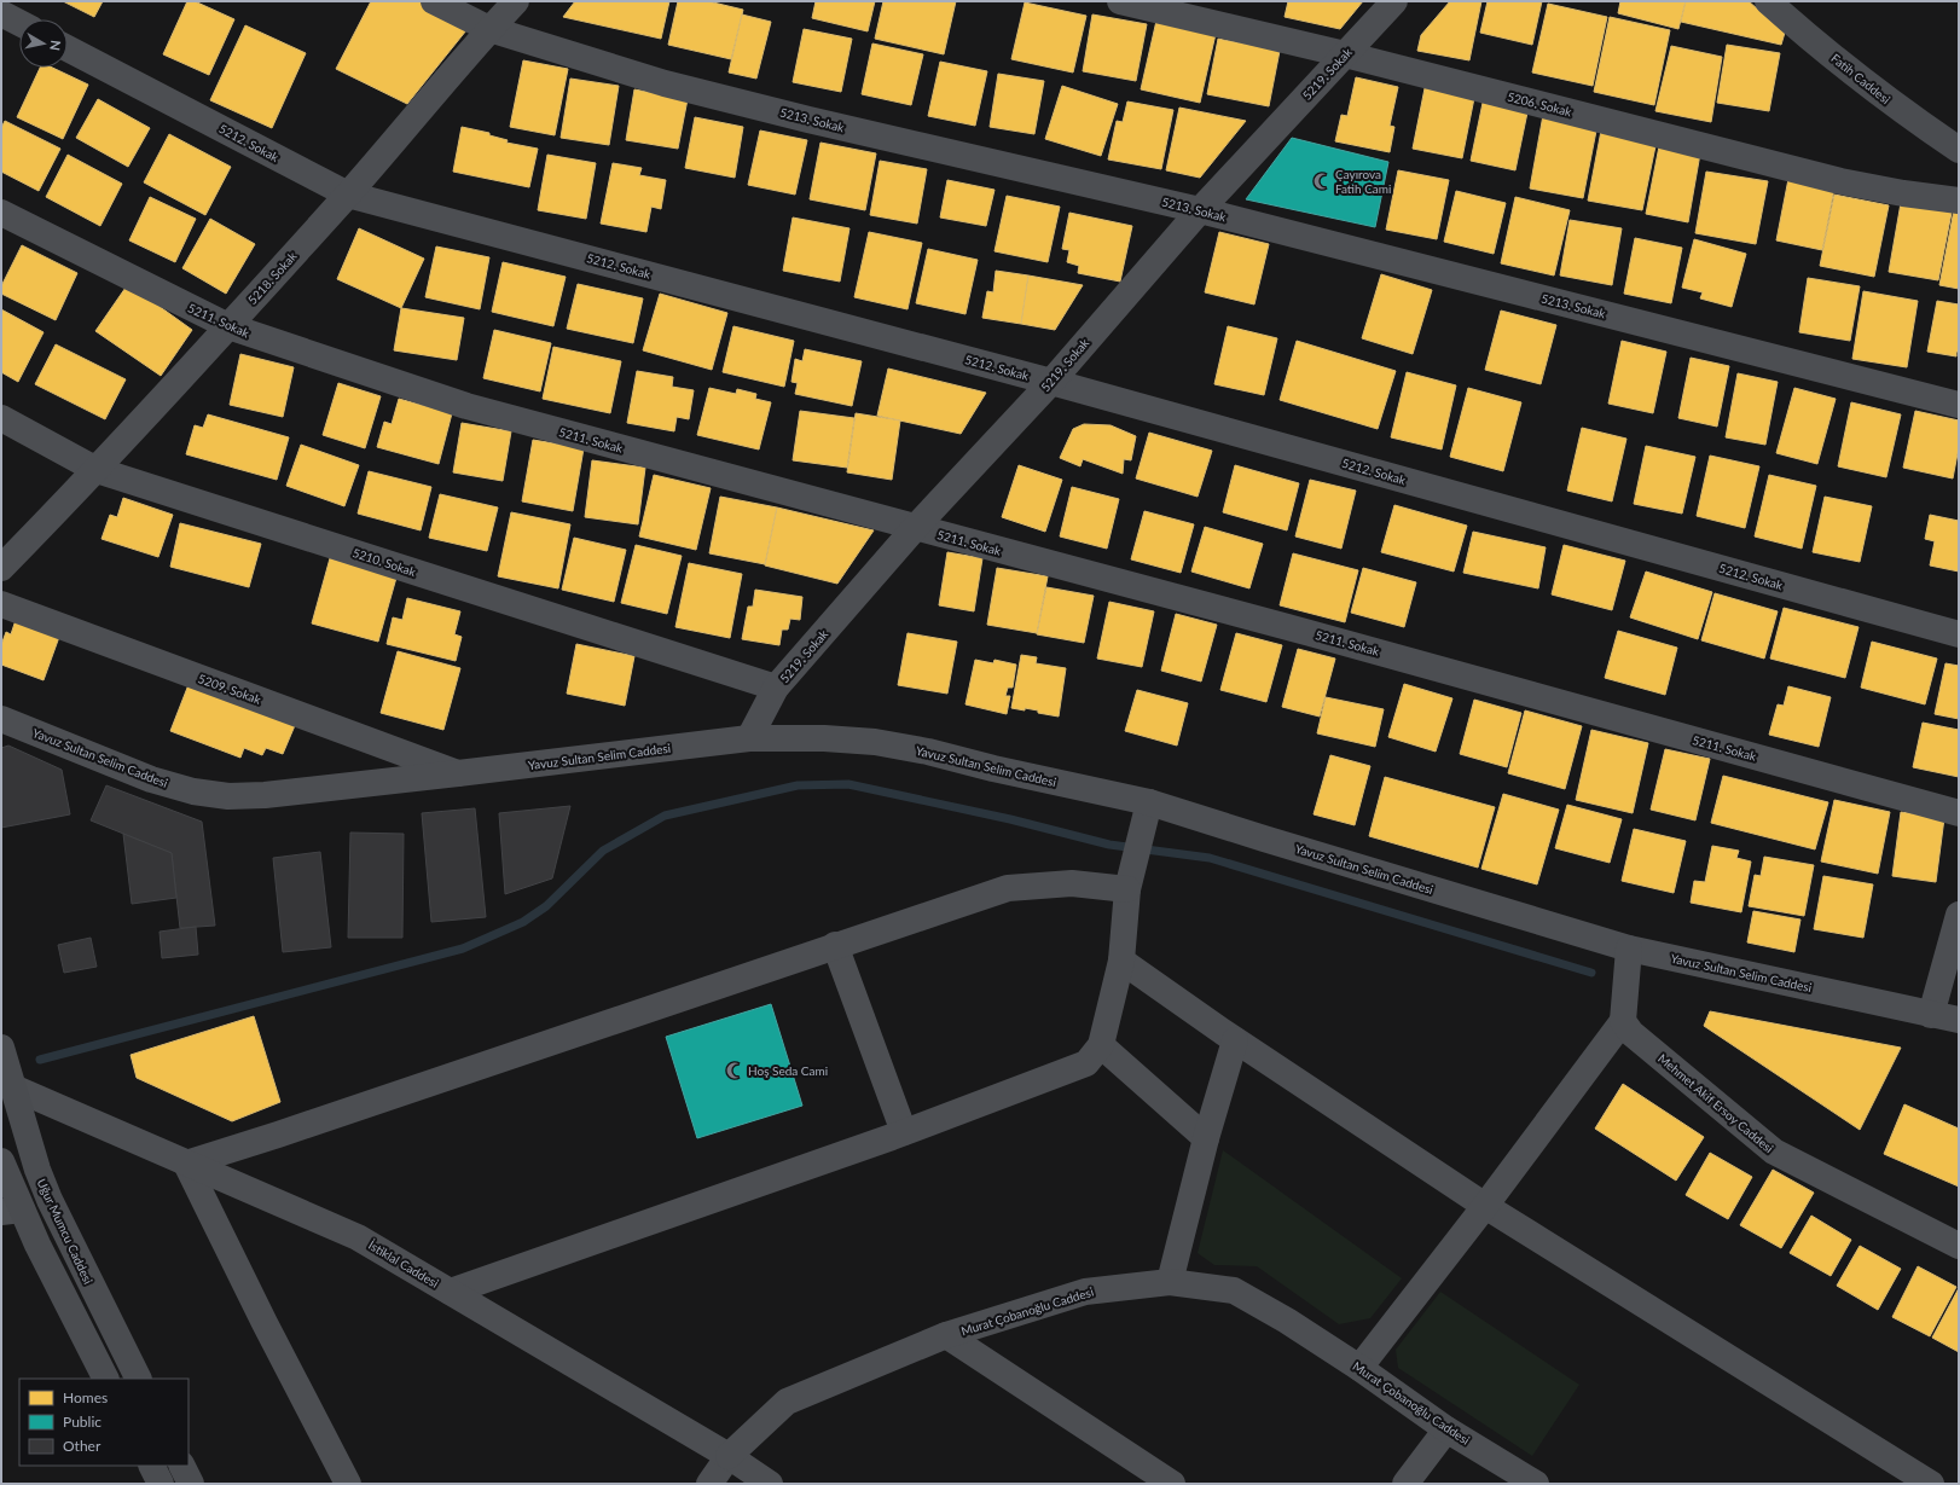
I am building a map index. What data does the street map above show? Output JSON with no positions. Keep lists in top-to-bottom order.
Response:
{
  "streets": {
    "main road": ["Fatih Caddesi", "Uğur Mumcu Caddesi"],
    "street": [
      "5219. Sokak",
      "5206. Sokak",
      "5213. Sokak",
      "5212. Sokak",
      "5218. Sokak",
      "5211. Sokak",
      "5210. Sokak",
      "5209. Sokak",
      "Yavuz Sultan Selim Caddesi",
      "Mehmet Akif Ersoy Caddesi",
      "İstiklal Caddesi",
      "Murat Çobanoğlu Caddesi"
    ]
  },
  "crossings": [
    ["5219. Sokak", "5206. Sokak"],
    ["5219. Sokak", "5213. Sokak"],
    ["5219. Sokak", "5212. Sokak"],
    ["5219. Sokak", "5211. Sokak"],
    ["5219. Sokak", "5210. Sokak"],
    ["5219. Sokak", "Yavuz Sultan Selim Caddesi"],
    ["5213. Sokak", "5218. Sokak"],
    ["5212. Sokak", "5218. Sokak"],
    ["5218. Sokak", "5211. Sokak"],
    ["5218. Sokak", "5210. Sokak"],
    ["5209. Sokak", "Yavuz Sultan Selim Caddesi"],
    ["Uğur Mumcu Caddesi", "İstiklal Caddesi"],
    ["İstiklal Caddesi", "Murat Çobanoğlu Caddesi"]
  ],
  "places": {
    "mosque": ["Çayırova Fatih Cami", "Hoş Seda Cami"]
  },
  "legend": ["Homes", "Public", "Other"],
  "north": "right"
}
